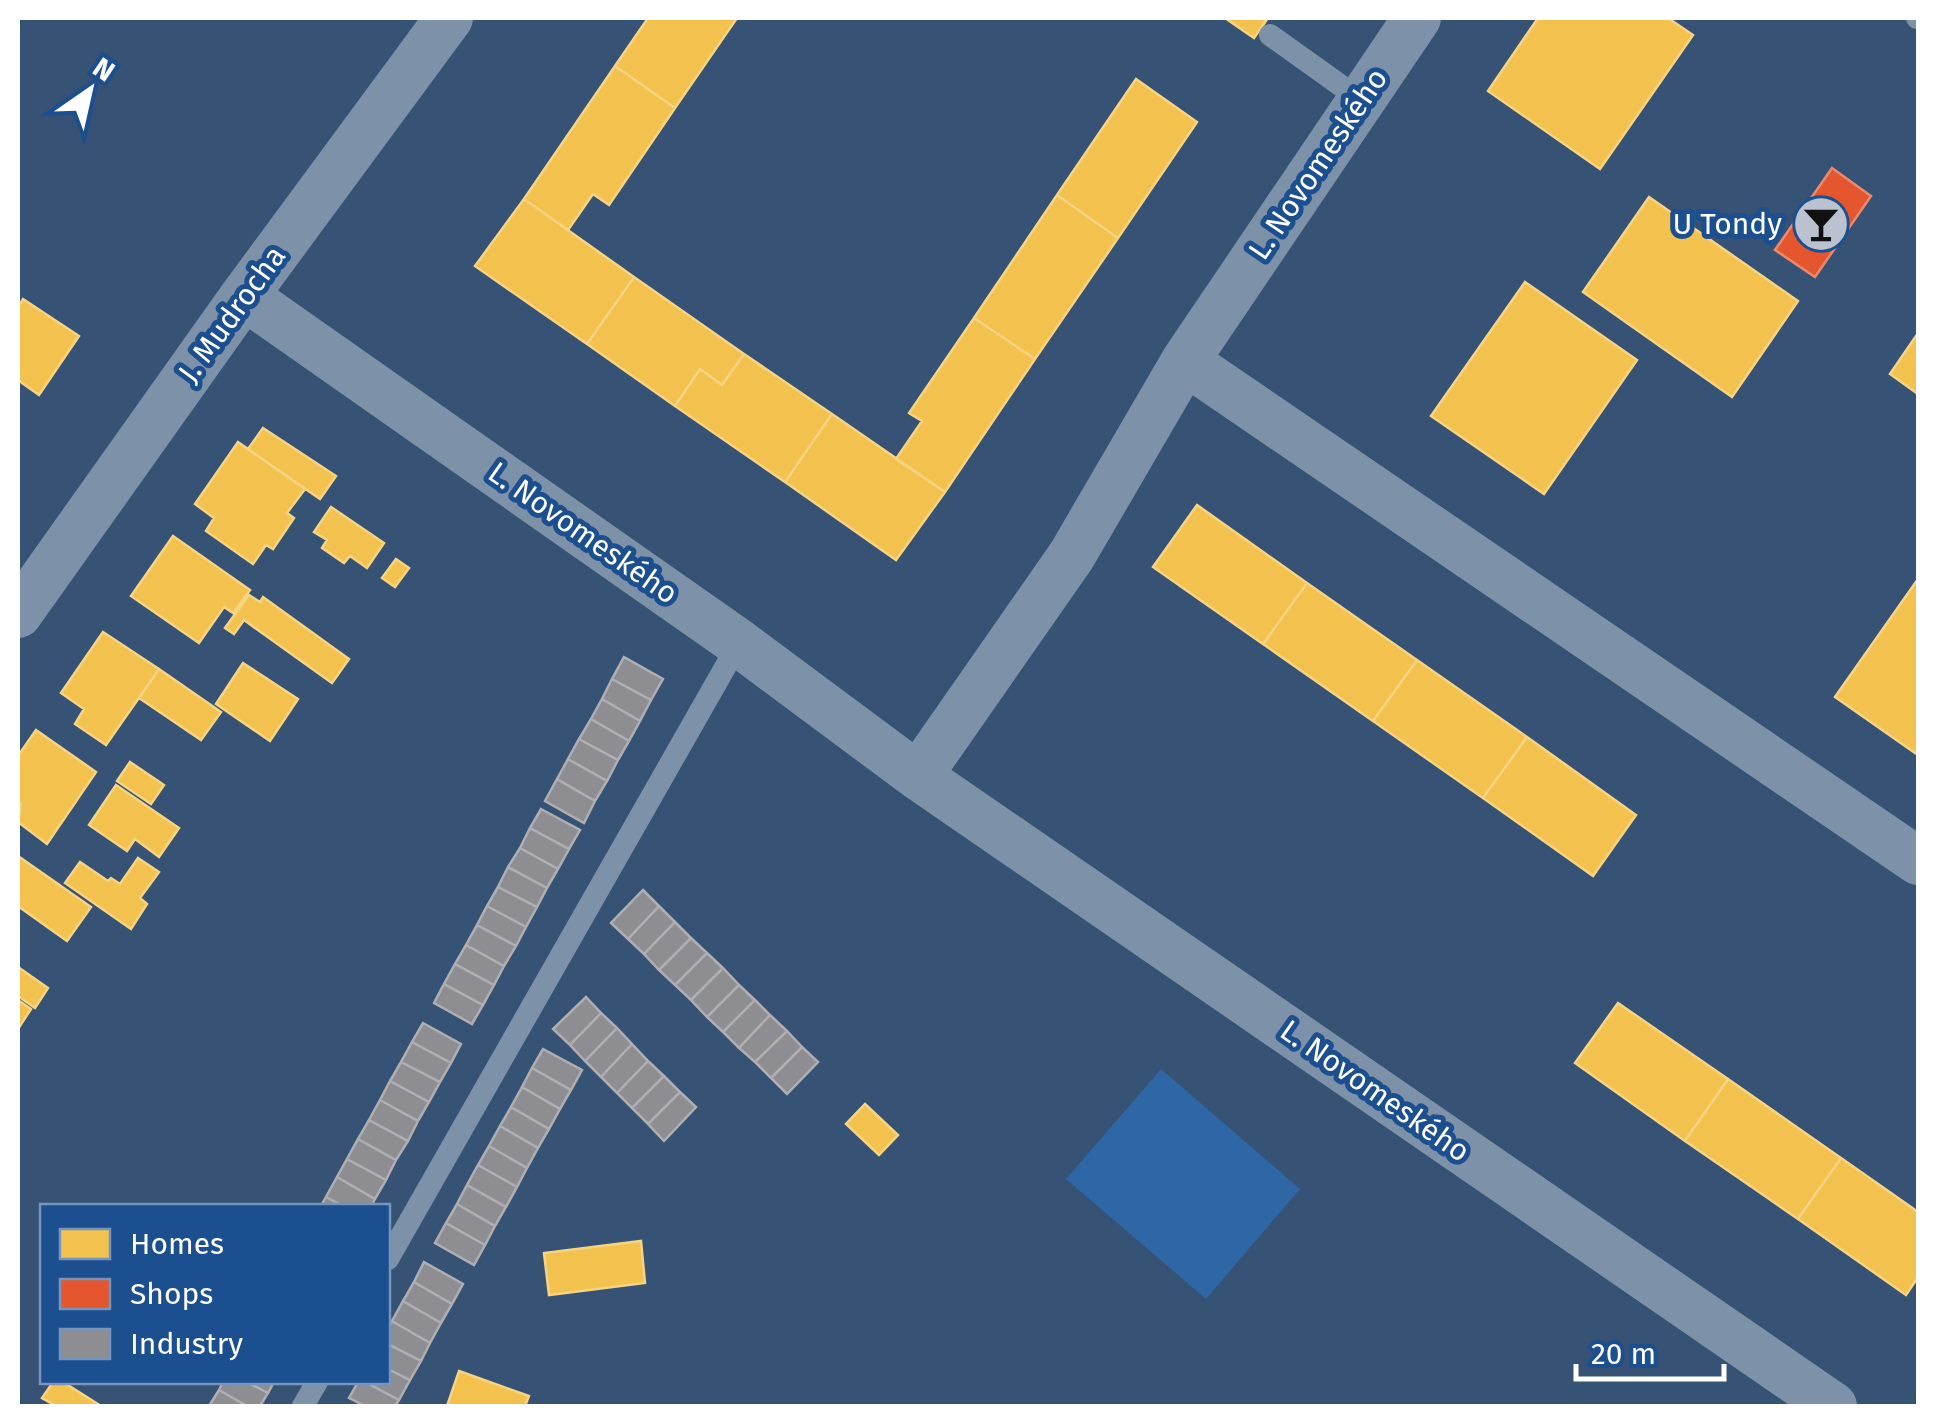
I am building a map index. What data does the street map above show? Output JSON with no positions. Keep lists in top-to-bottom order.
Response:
{
  "streets": {
    "street": ["L. Novomeského", "J. Mudrocha"]
  },
  "crossings": [
    ["L. Novomeského", "J. Mudrocha"]
  ],
  "places": {
    "bar": ["U Tondy"]
  },
  "legend": ["Homes", "Shops", "Industry"],
  "scale_bar": "20 m",
  "north": "top right"
}
